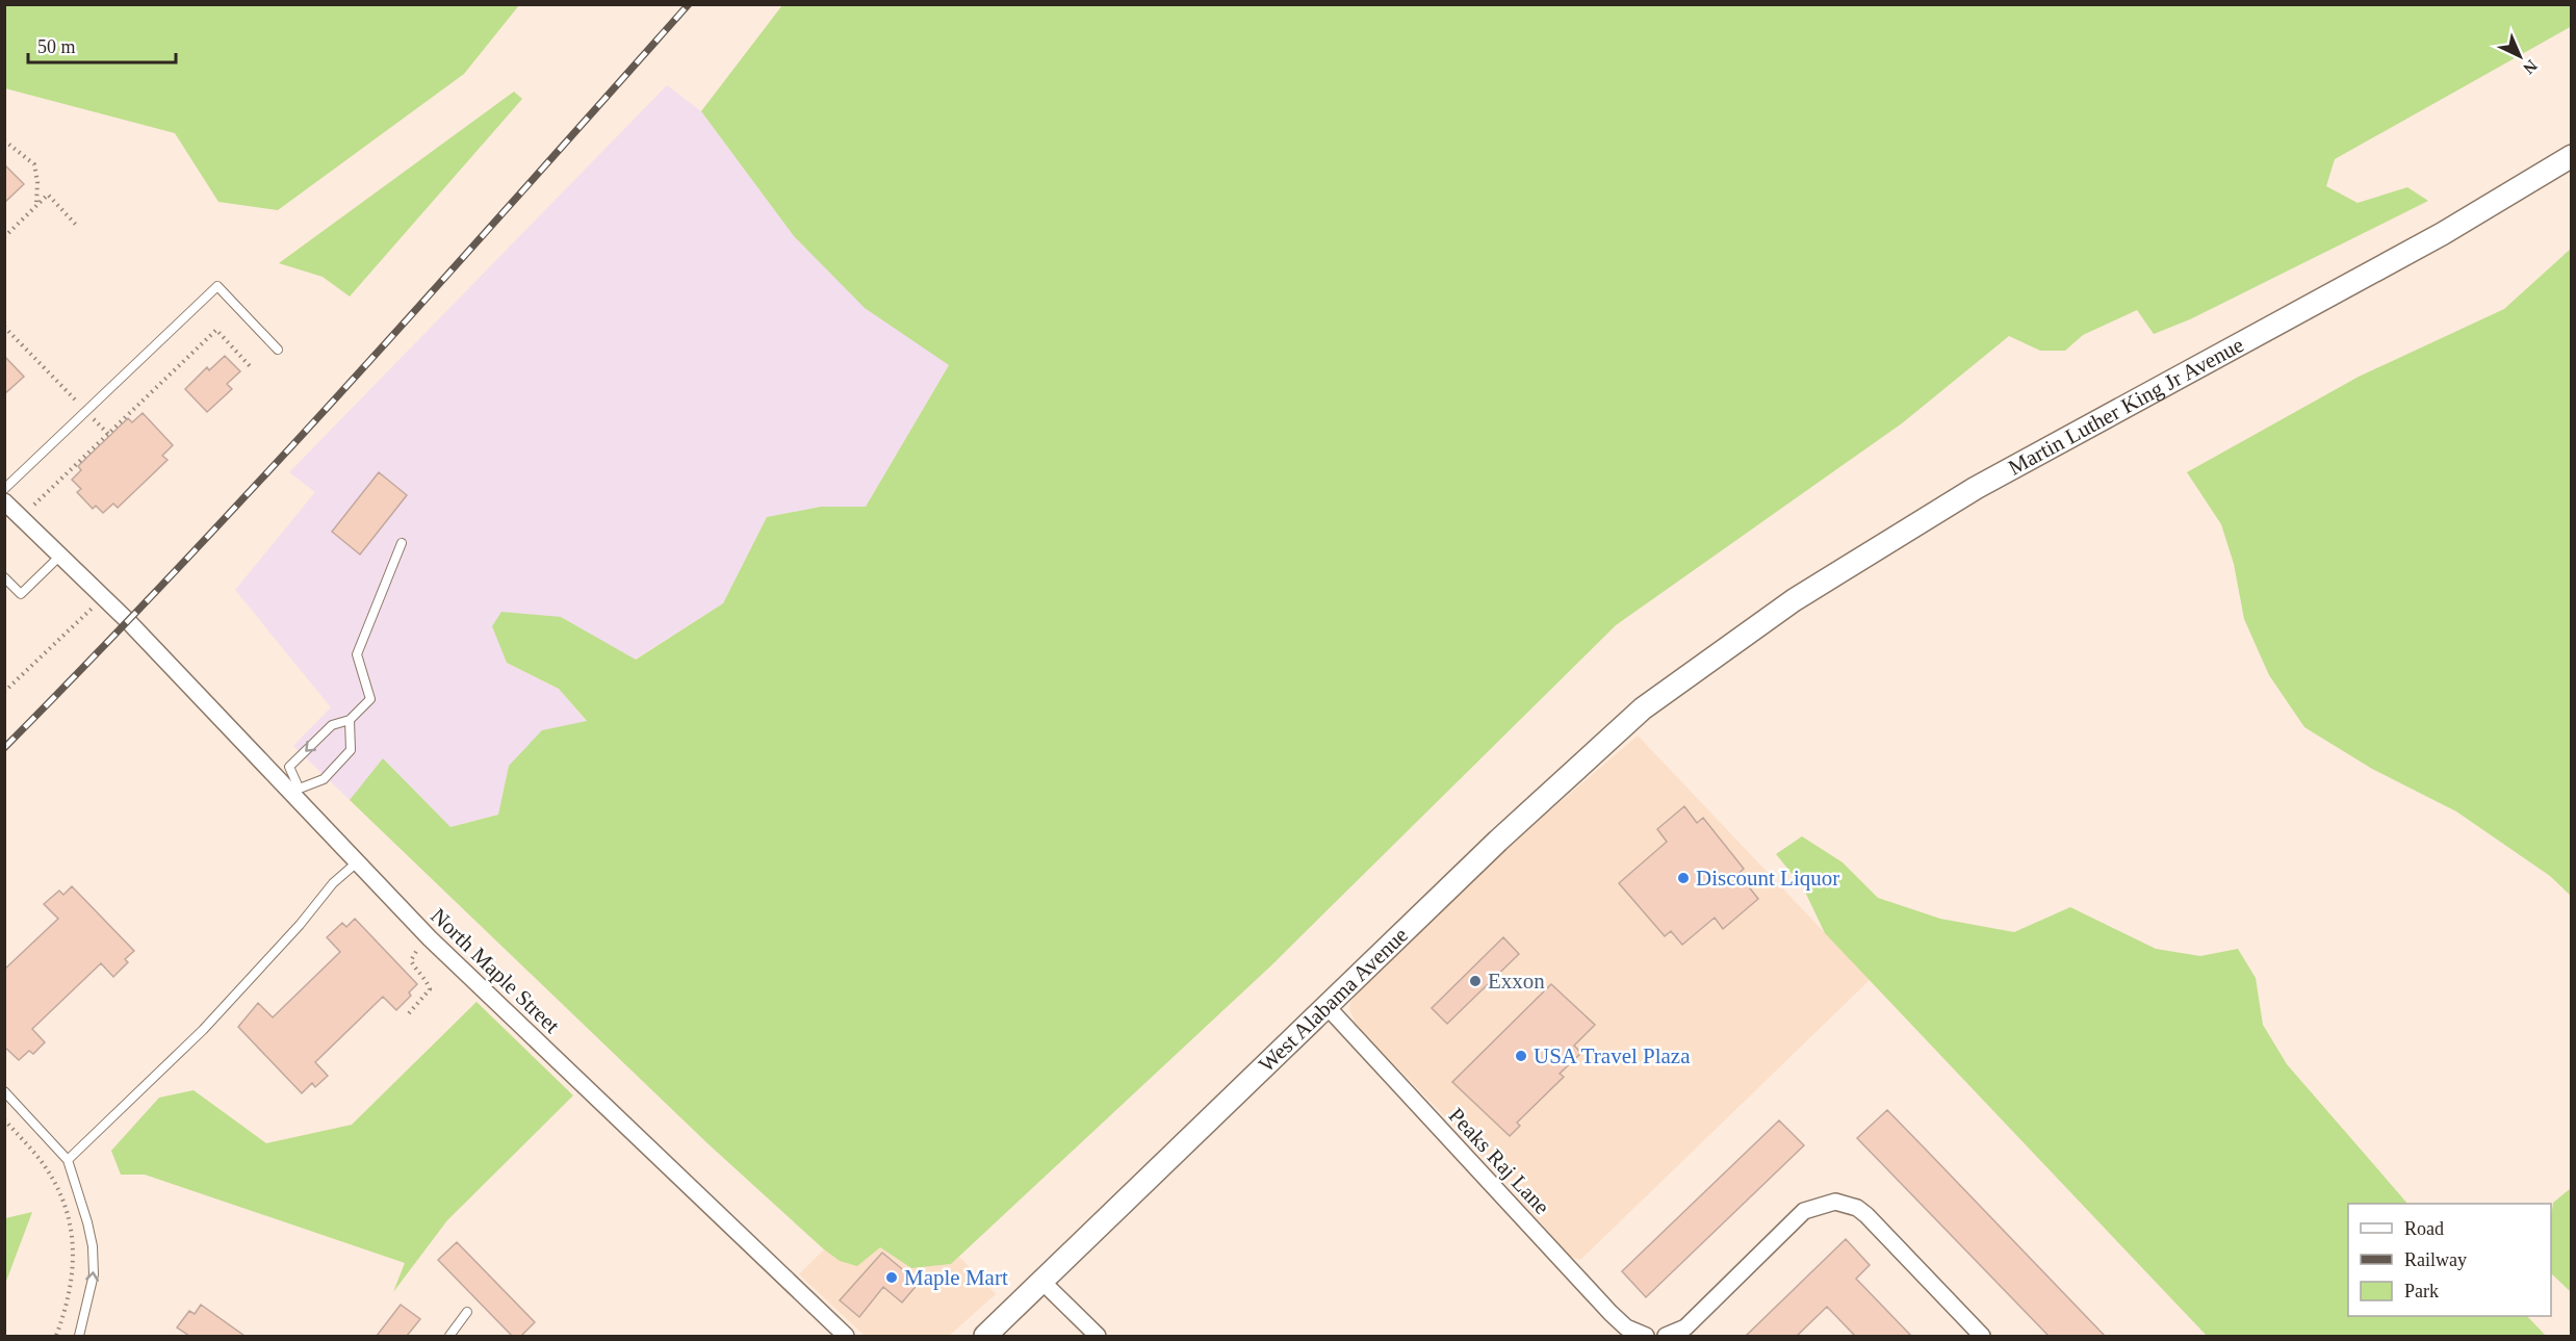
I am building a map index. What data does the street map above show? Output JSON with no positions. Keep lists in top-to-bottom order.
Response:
{
  "streets": {
    "main road": ["Martin Luther King Jr Avenue", "West Alabama Avenue"],
    "street": ["North Maple Street", "Peaks Raj Lane"]
  },
  "crossings": [
    ["Martin Luther King Jr Avenue", "West Alabama Avenue"],
    ["West Alabama Avenue", "Peaks Raj Lane"]
  ],
  "places": [
    "Discount Liquor",
    "Exxon",
    "USA Travel Plaza",
    "Maple Mart"
  ],
  "legend": ["Road", "Railway", "Park"],
  "scale_bar": "50 m",
  "north": "bottom right"
}
